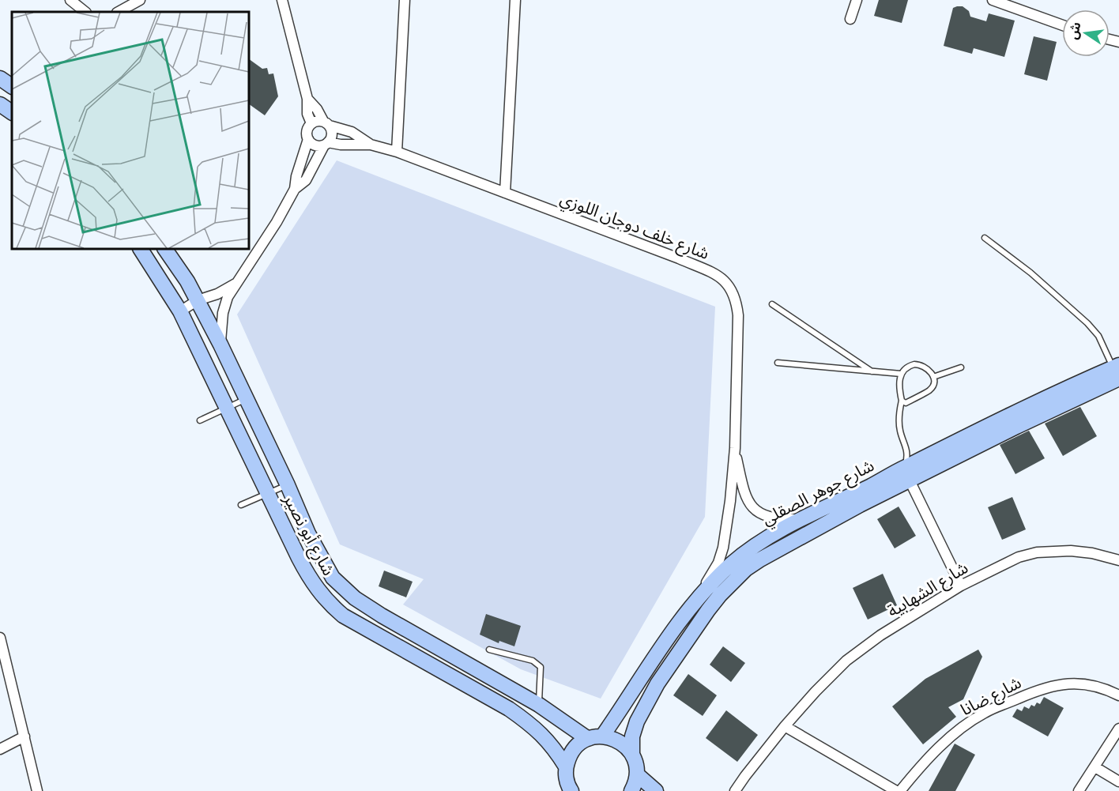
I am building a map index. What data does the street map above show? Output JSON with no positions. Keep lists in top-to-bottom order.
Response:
{
  "streets": {
    "main road": ["شارع جوهر الصقلي", "شارع أبو نصير"],
    "street": ["شارع خلف دوجان اللوزي", "شارع الشهابية", "شارع ضانا"]
  },
  "crossings": [
    ["شارع خلف دوجان اللوزي", "شارع جوهر الصقلي"],
    ["شارع جوهر الصقلي", "شارع أبو نصير"]
  ],
  "north": "left"
}
